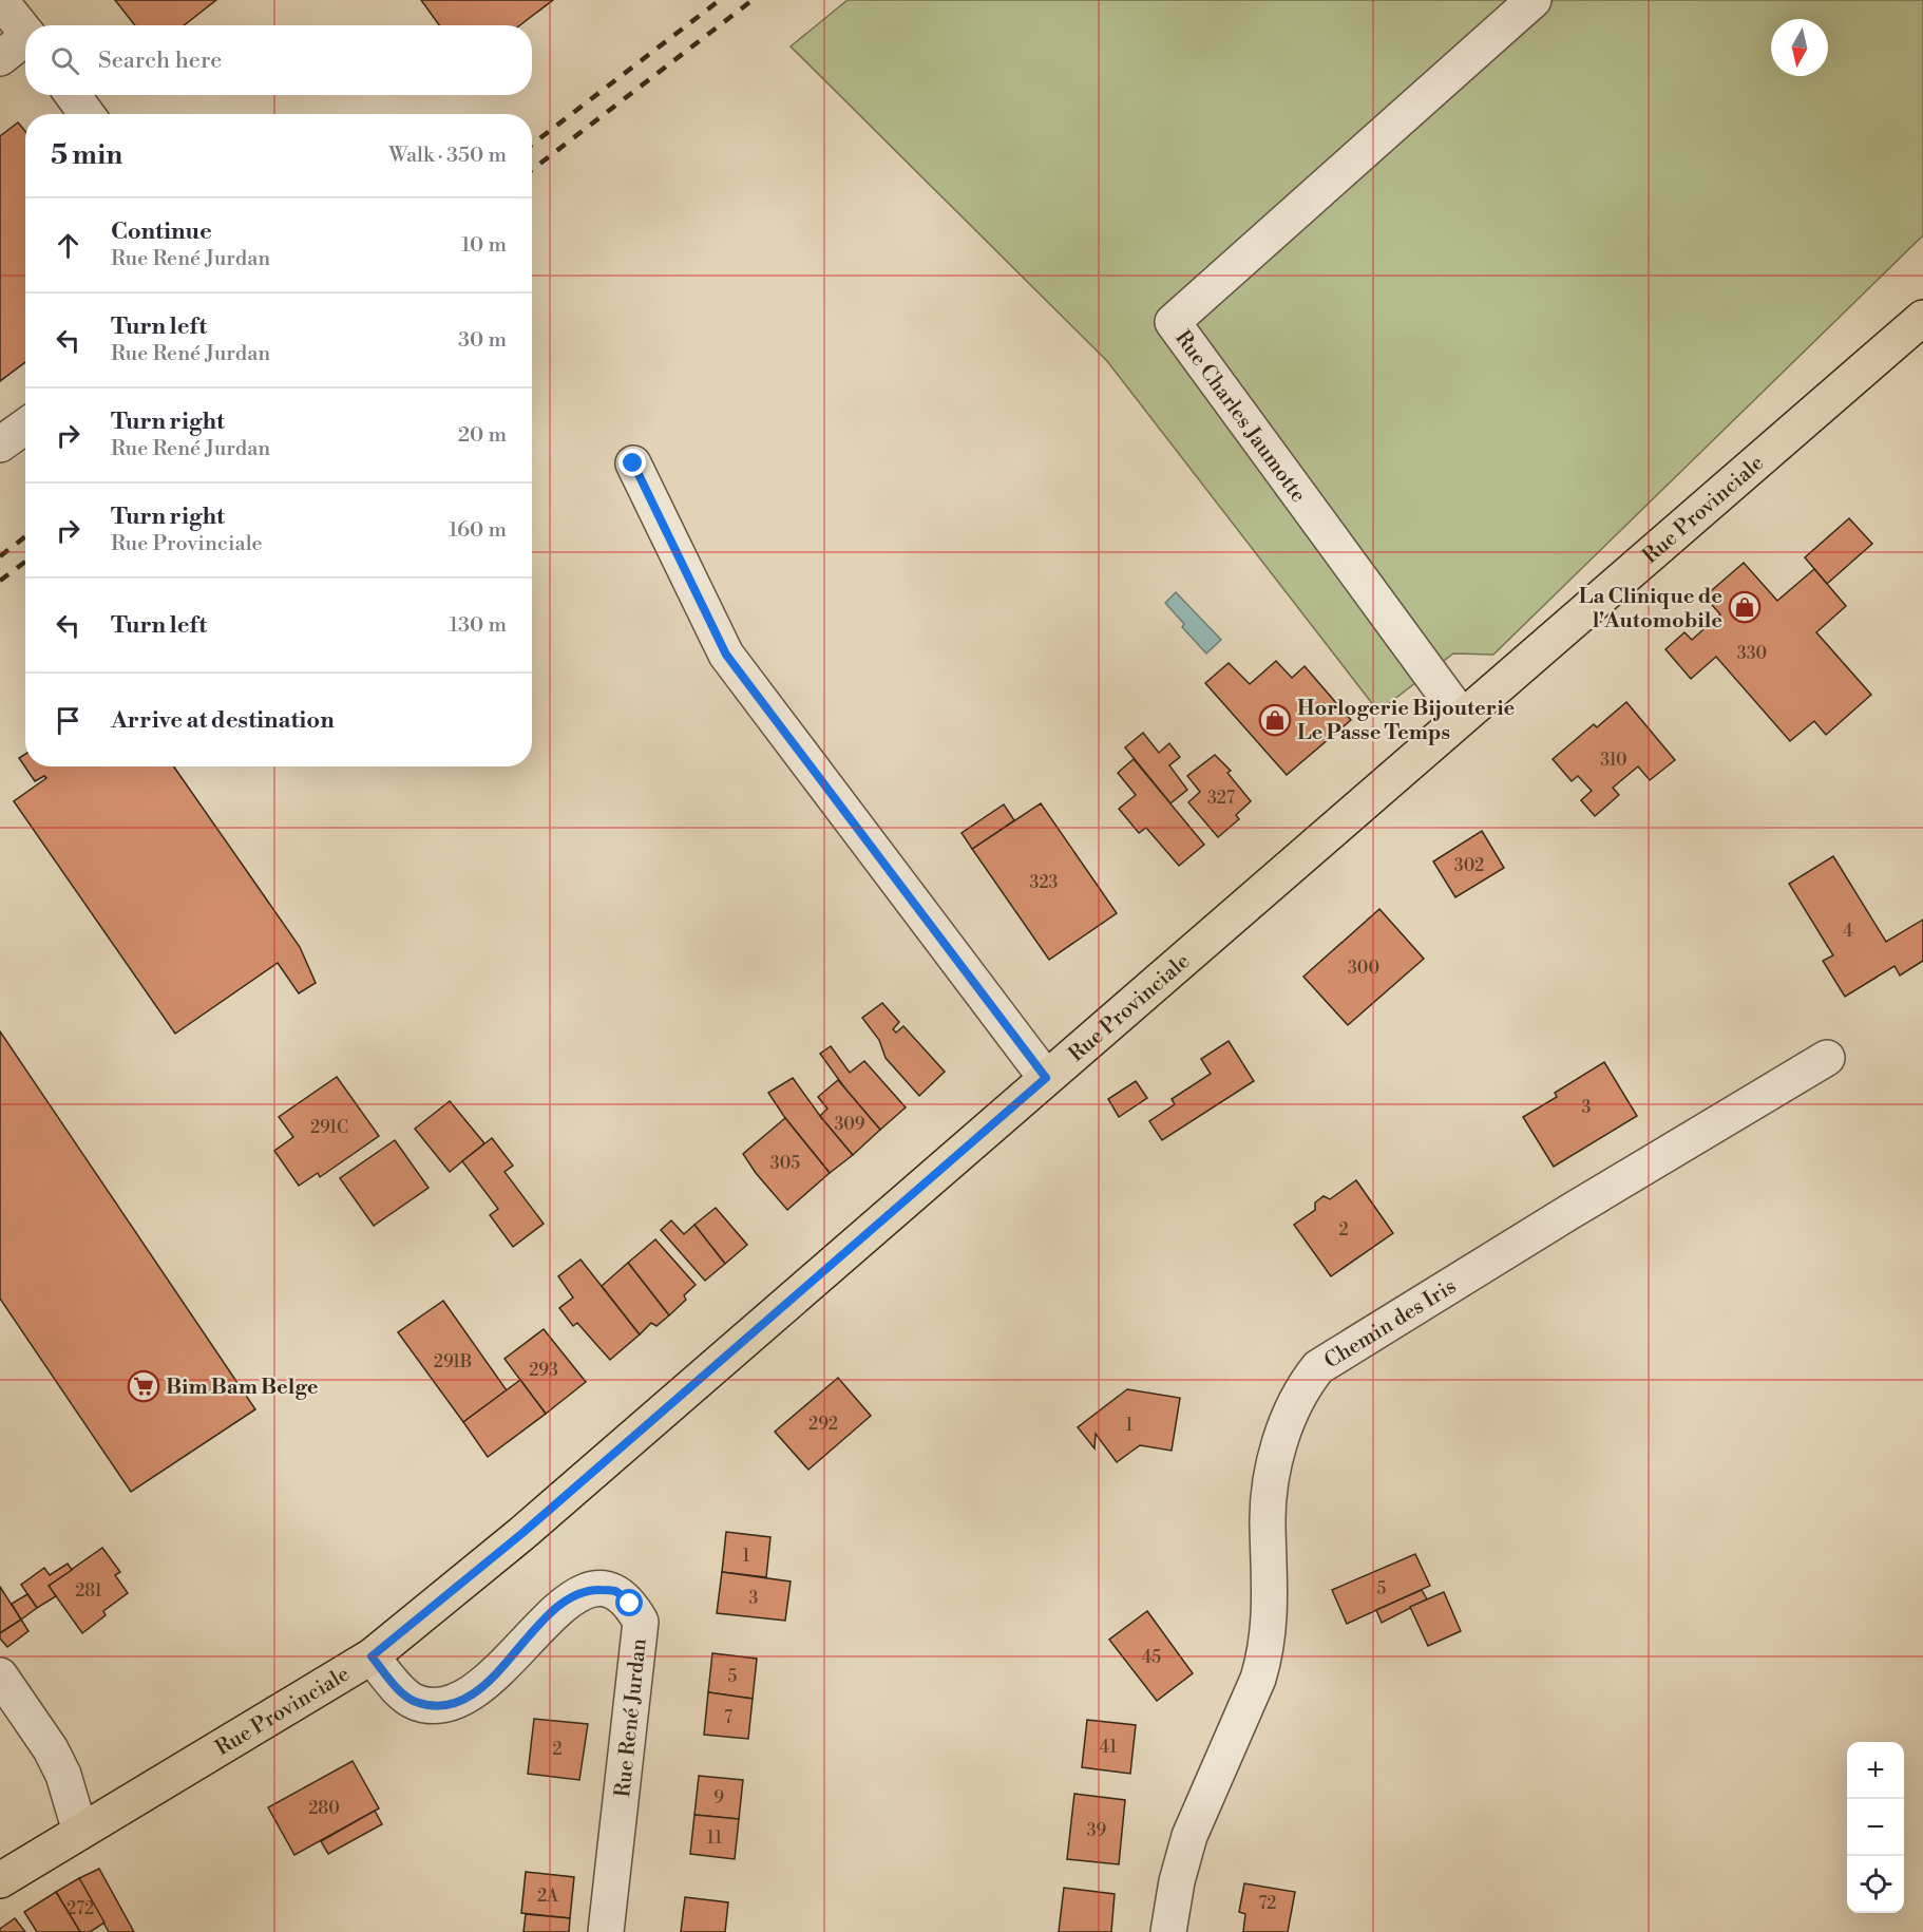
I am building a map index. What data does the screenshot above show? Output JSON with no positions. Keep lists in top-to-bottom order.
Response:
{
  "streets": {
    "main road": ["Rue Provinciale"],
    "street": ["Rue Charles Jaumotte", "Chemin des Iris", "Rue René Jurdan"]
  },
  "crossings": [
    ["Rue Charles Jaumotte", "Rue Provinciale"],
    ["Rue Provinciale", "Rue René Jurdan"]
  ],
  "places": {
    "shop": ["La Clinique de l'Automobile", "Horlogerie Bijouterie Le Passe Temps"],
    "supermarket": ["Bim Bam Belge"]
  },
  "house_numbers": [
    "330",
    "310",
    "327",
    "302",
    "323",
    "4",
    "300",
    "3",
    "309",
    "291C",
    "305",
    "2",
    "291B",
    "293",
    "292",
    "1",
    "1",
    "5",
    "281",
    "3",
    "45",
    "5",
    "7",
    "41",
    "2",
    "9",
    "280",
    "39",
    "11",
    "2A",
    "72",
    "272"
  ],
  "north": "bottom",
  "page": {
    "search": "Search here",
    "heading": ["5 min", "Walk · 350 m"],
    "list": [
      ["Continue", "Rue René Jurdan", "10 m"],
      ["Turn left", "Rue René Jurdan", "30 m"],
      ["Turn right", "Rue René Jurdan", "20 m"],
      ["Turn right", "Rue Provinciale", "160 m"],
      ["Turn left", "130 m"],
      "Arrive at destination"
    ],
    "map_buttons": ["+", "−"]
  }
}
